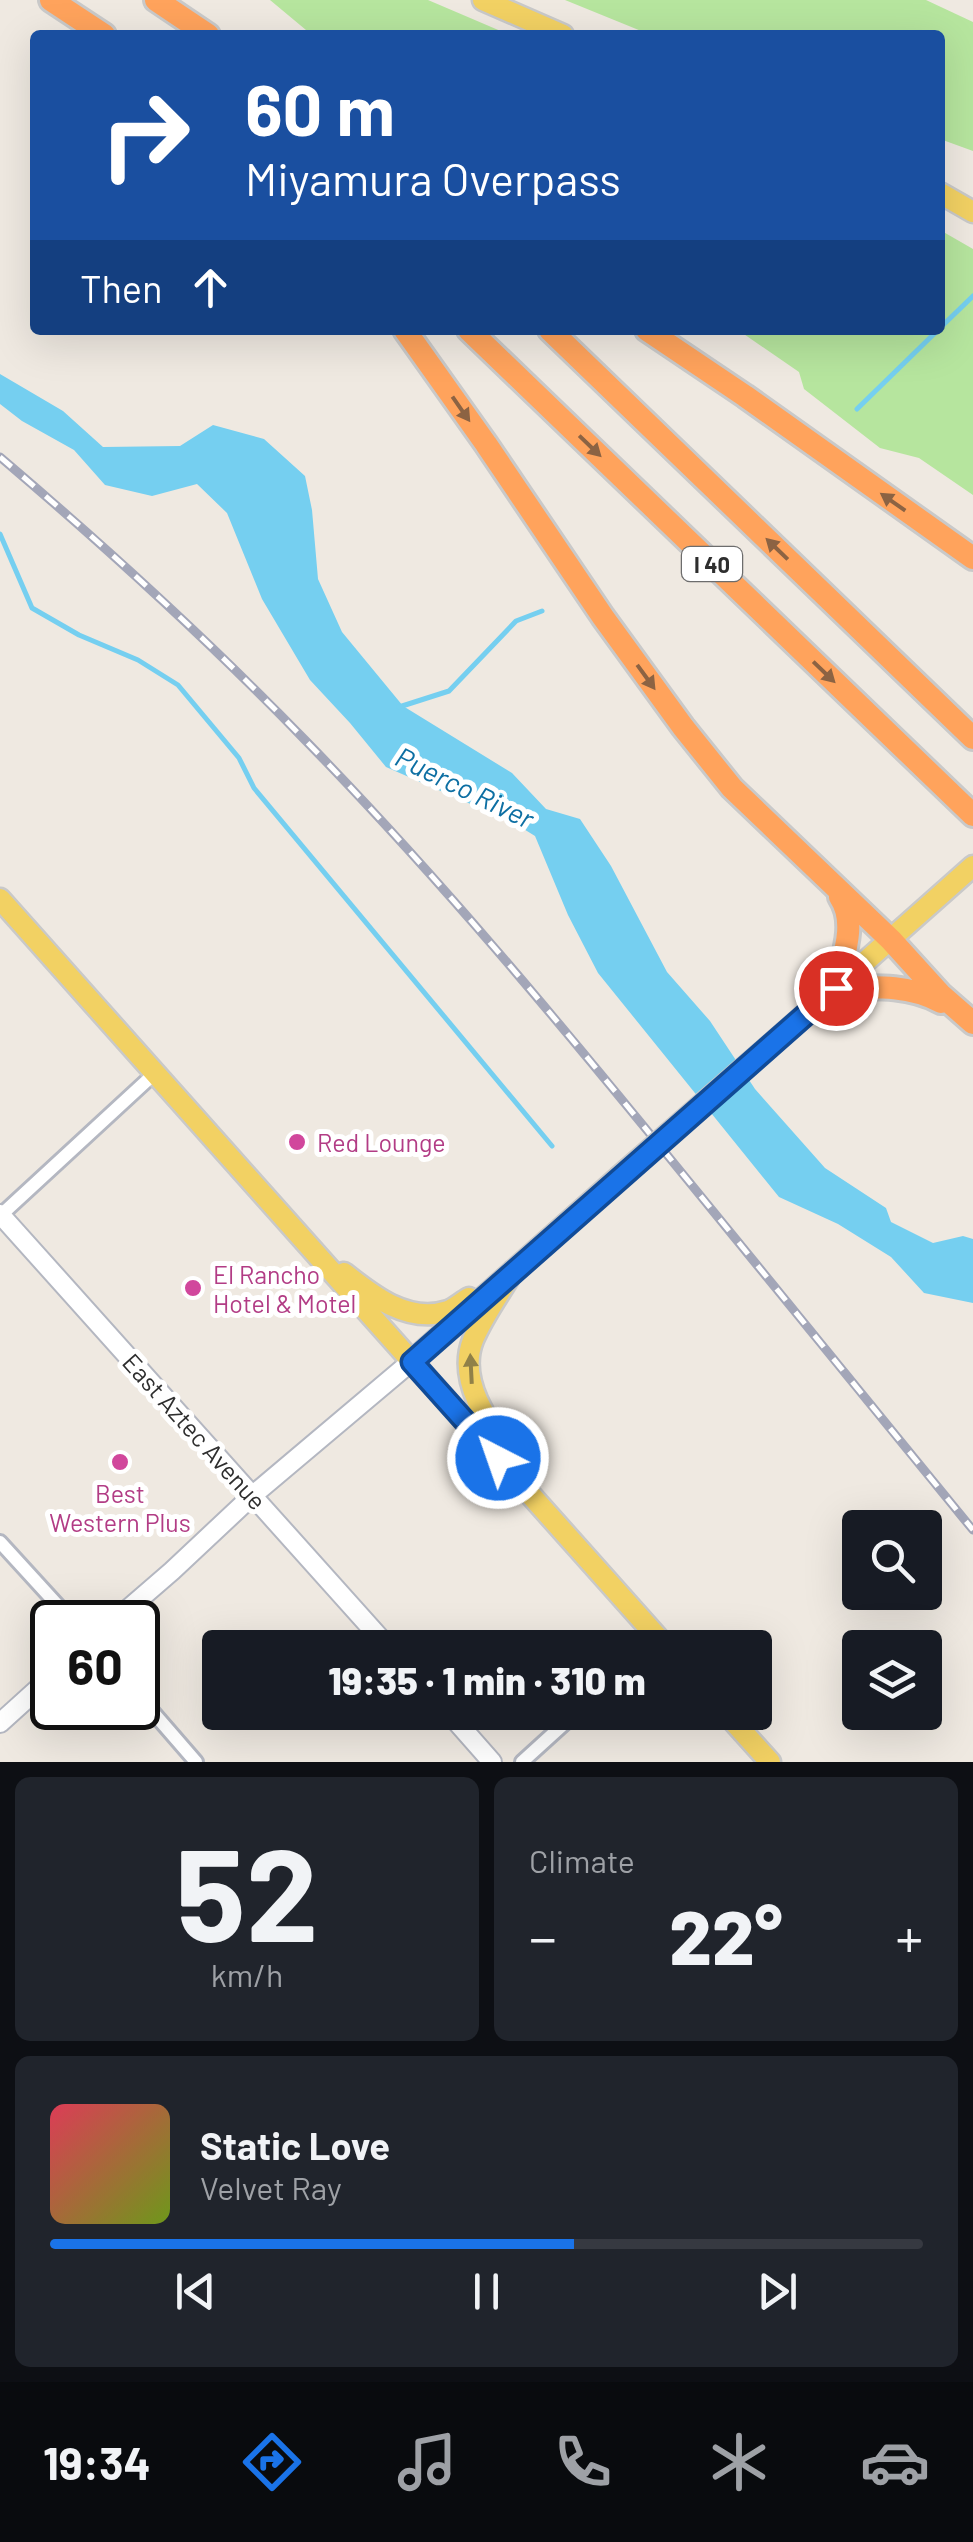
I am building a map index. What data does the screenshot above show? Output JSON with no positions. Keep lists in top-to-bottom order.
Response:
{
  "streets": {
    "highway": ["I 40"],
    "main road": ["East Aztec Avenue"]
  },
  "water": ["Puerco River"],
  "places": ["Red Lounge", "El Rancho Hotel & Motel", "Best Western Plus"],
  "page": {
    "turn": ["60 m", "Miyamura Overpass"],
    "then": "Then",
    "limit": "60",
    "trip": "19:35 · 1 min · 310 m",
    "tile": [
      ["52", "km/h"],
      "Climate"
    ],
    "heat": ["−", "22°", "+"],
    "song": ["Static Love", "Velvet Ray"],
    "tabs": "19:34"
  }
}
